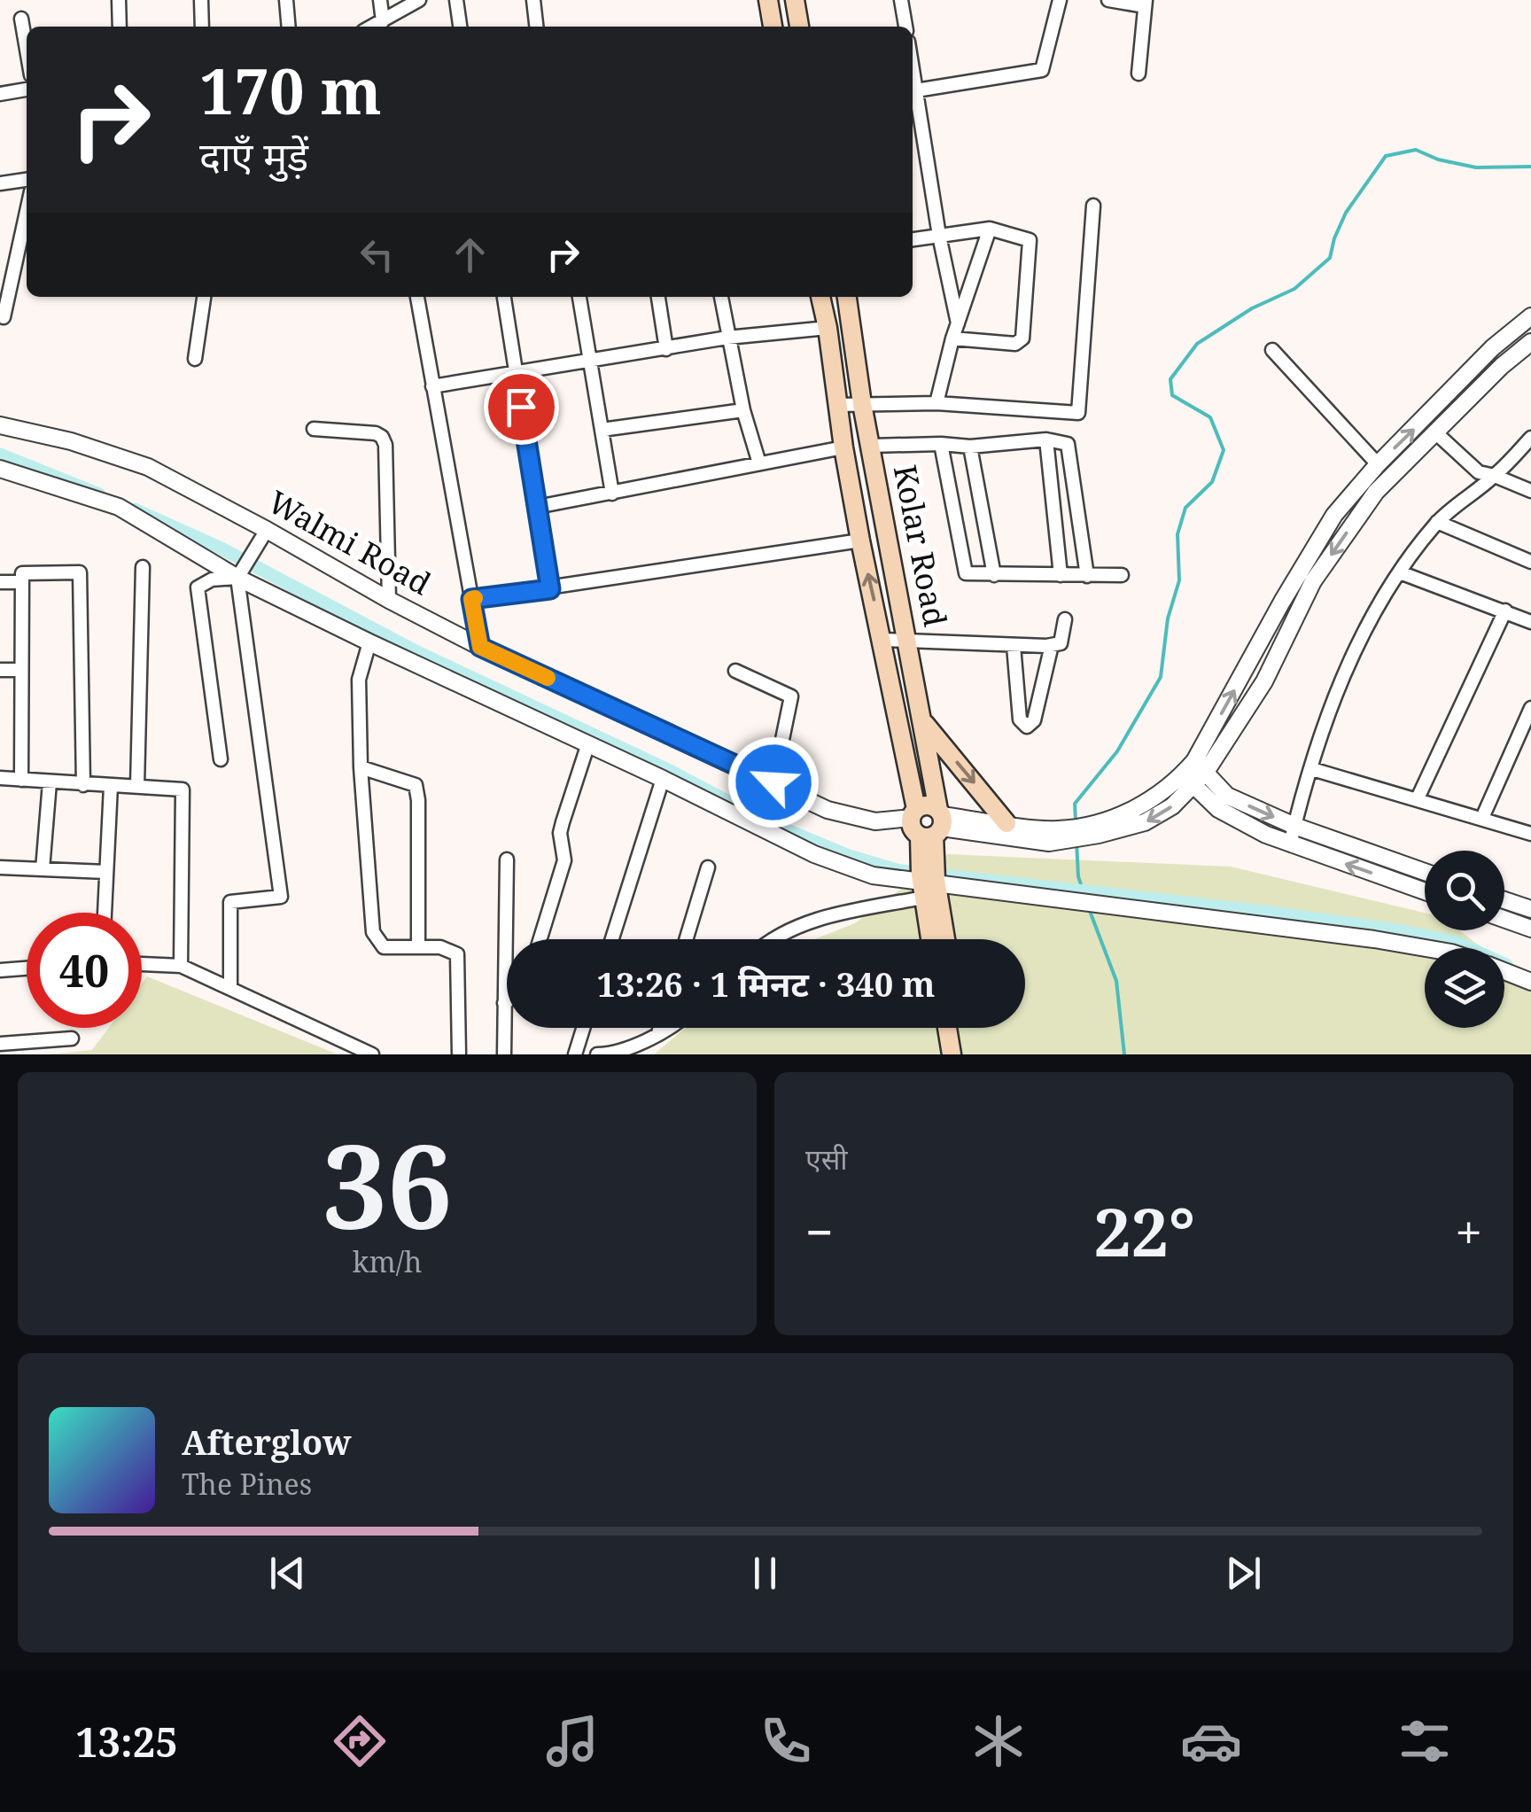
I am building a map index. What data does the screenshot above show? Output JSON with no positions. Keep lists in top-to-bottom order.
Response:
{
  "streets": {
    "main road": ["Kolar Road"],
    "street": ["Walmi Road"]
  },
  "crossings": [
    ["Walmi Road", "Kolar Road"]
  ],
  "page": {
    "turn": ["170 m", "दाएँ मुड़ें"],
    "limit": "40",
    "trip": "13:26 · 1 मिनट · 340 m",
    "tile": [
      ["36", "km/h"],
      "एसी"
    ],
    "heat": ["−", "22°", "+"],
    "song": ["Afterglow", "The Pines"],
    "tabs": "13:25"
  }
}
